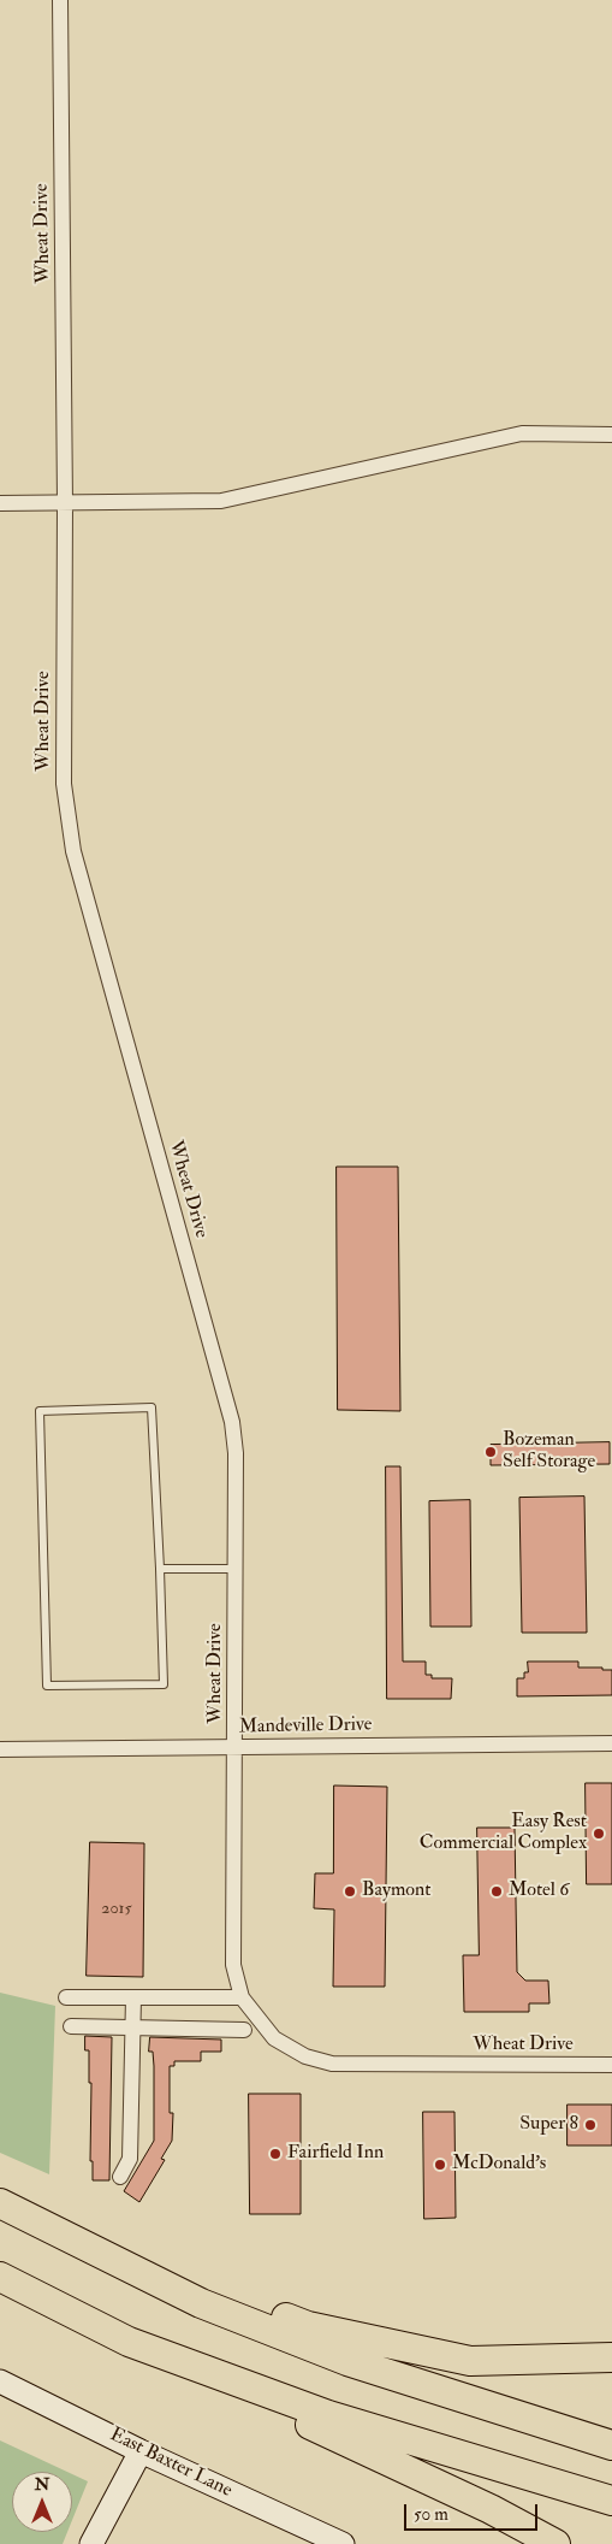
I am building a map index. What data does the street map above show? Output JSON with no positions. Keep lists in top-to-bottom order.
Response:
{
  "streets": {
    "main road": ["East Baxter Lane"],
    "street": ["Wheat Drive", "Mandeville Drive"]
  },
  "crossings": [
    ["Wheat Drive", "Mandeville Drive"]
  ],
  "places": [
    "Bozeman Self Storage",
    "Easy Rest Commercial Complex",
    "Baymont",
    "Motel 6",
    "Super 8",
    "Fairfield Inn",
    "McDonald's"
  ],
  "house_numbers": ["2015"],
  "scale_bar": "50 m",
  "north": "top"
}
